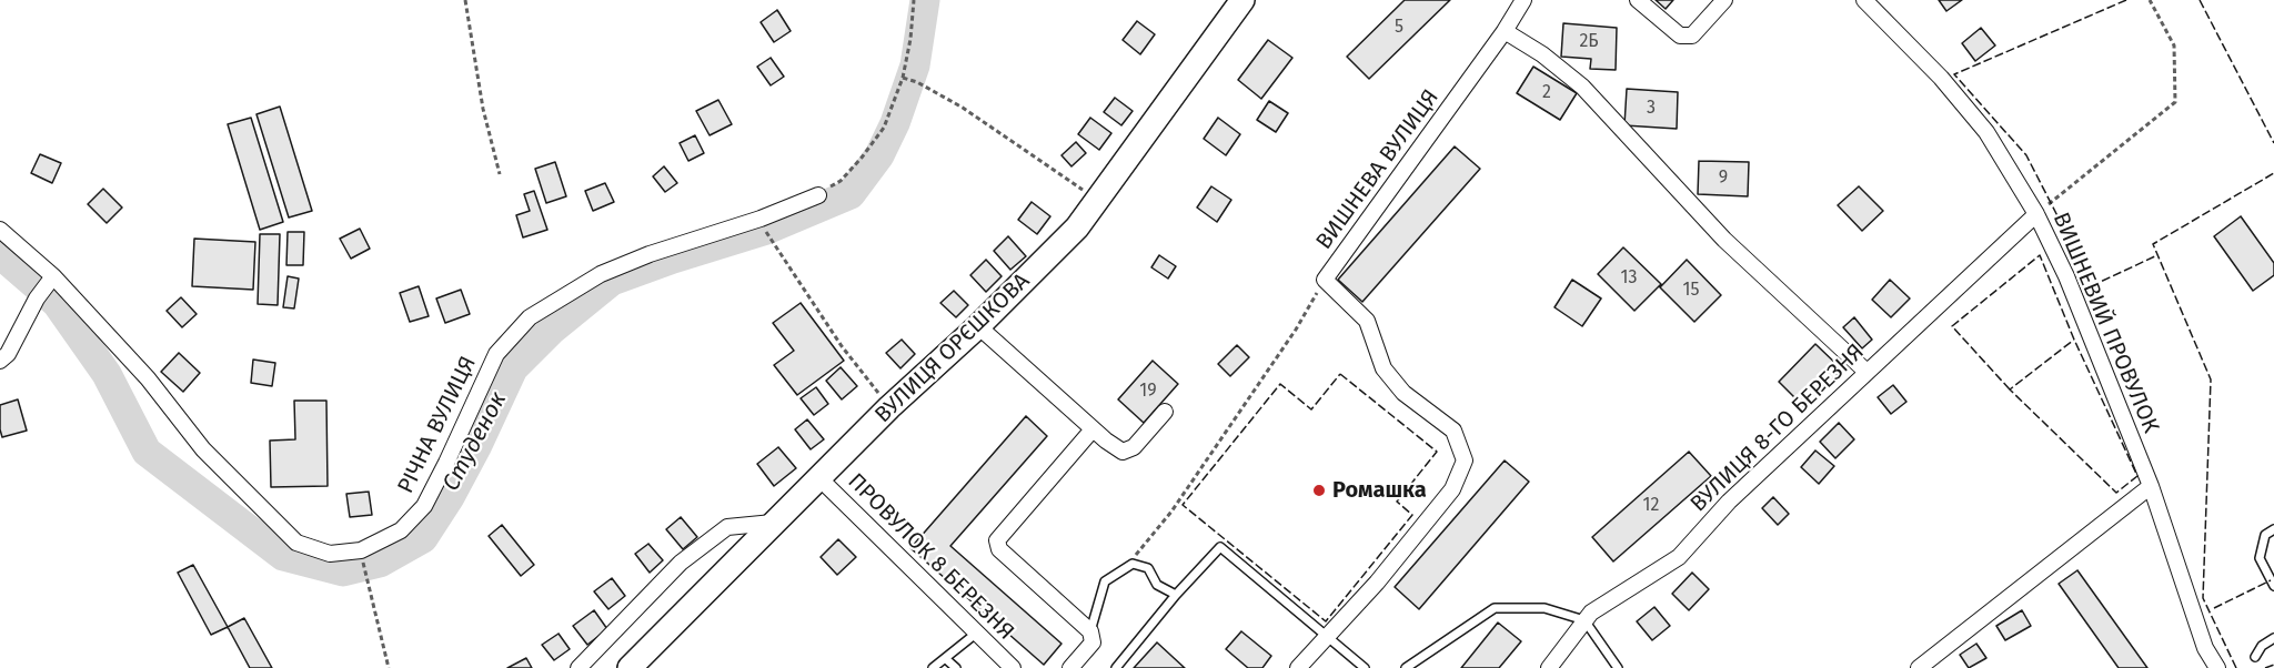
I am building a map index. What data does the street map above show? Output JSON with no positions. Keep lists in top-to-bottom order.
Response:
{
  "streets": {
    "main road": ["ВУЛИЦЯ ОРЄШКОВА"],
    "street": [
      "ВИШНЕВА ВУЛИЦЯ",
      "ВИШНЕВИЙ ПРОВУЛОК",
      "РІЧНА ВУЛИЦЯ",
      "ВУЛИЦЯ 8-ГО БЕРЕЗНЯ",
      "ПРОВУЛОК 8 БЕРЕЗНЯ"
    ]
  },
  "crossings": [
    ["ВИШНЕВИЙ ПРОВУЛОК", "ВУЛИЦЯ 8-ГО БЕРЕЗНЯ"],
    ["ВУЛИЦЯ ОРЄШКОВА", "ПРОВУЛОК 8 БЕРЕЗНЯ"]
  ],
  "water": ["Студенок"],
  "places": ["Ромашка"],
  "house_numbers": [
    "5",
    "2Б",
    "2",
    "3",
    "9",
    "13",
    "15",
    "19",
    "12"
  ]
}
